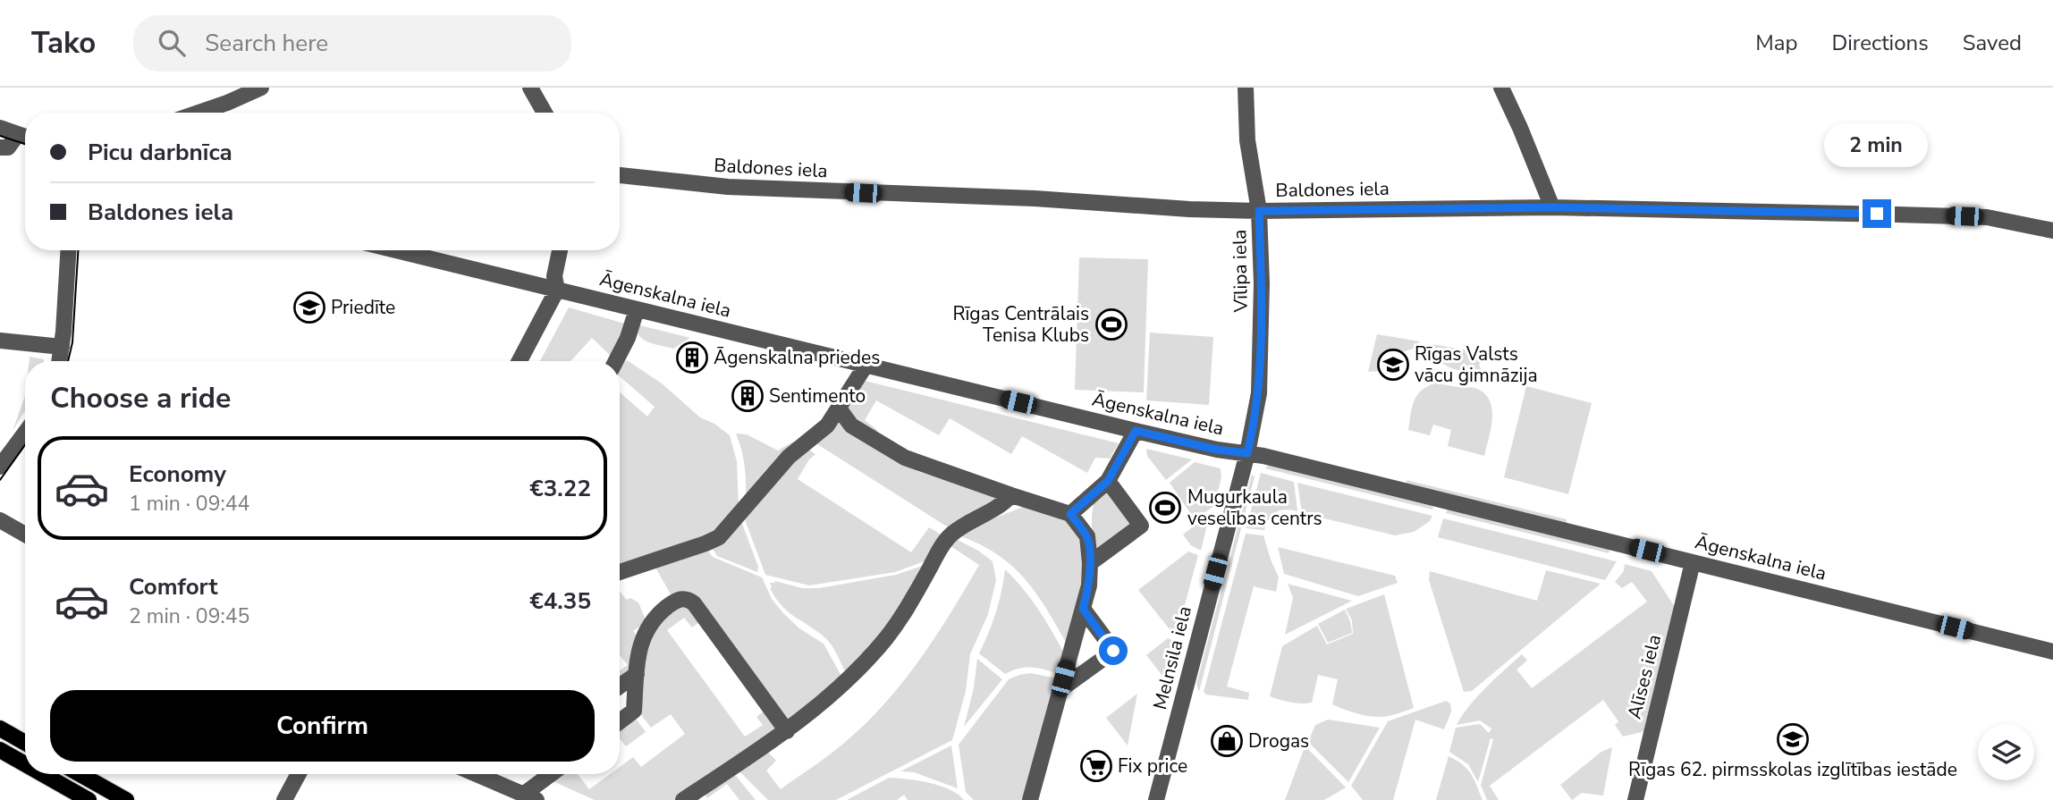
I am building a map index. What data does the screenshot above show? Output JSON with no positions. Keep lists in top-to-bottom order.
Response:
{
  "streets": {
    "street": [
      "Baldones iela",
      "Vīlipa iela",
      "Āgenskalna iela",
      "Melnsila iela",
      "Alīses iela"
    ]
  },
  "crossings": [
    ["Baldones iela", "Vīlipa iela"],
    ["Vīlipa iela", "Āgenskalna iela"],
    ["Vīlipa iela", "Melnsila iela"],
    ["Āgenskalna iela", "Melnsila iela"],
    ["Āgenskalna iela", "Alīses iela"]
  ],
  "places": {
    "school or university": ["Priedīte", "Rīgas Valsts vācu ģimnāzija", "Rīgas 62. pirmsskolas izglītības iestāde"],
    "sports": ["Rīgas Centrālais Tenisa Klubs", "Mugurkaula veselības centrs"],
    "building": ["Āgenskalna priedes", "Sentimento"],
    "shop": ["Drogas"],
    "supermarket": ["Fix price"]
  },
  "page": {
    "header": "Tako",
    "search": "Search here",
    "nav": ["Map", "Directions", "Saved"],
    "banner": ["Picu darbnīca", "Baldones iela"],
    "bubble": "2 min",
    "heading": "Choose a ride",
    "list": [
      {
        "name": "Economy",
        "note": "1 min · 09:44",
        "value": "€3.22"
      },
      {
        "name": "Comfort",
        "note": "2 min · 09:45",
        "value": "€4.35"
      }
    ],
    "buttons": "Confirm"
  }
}
